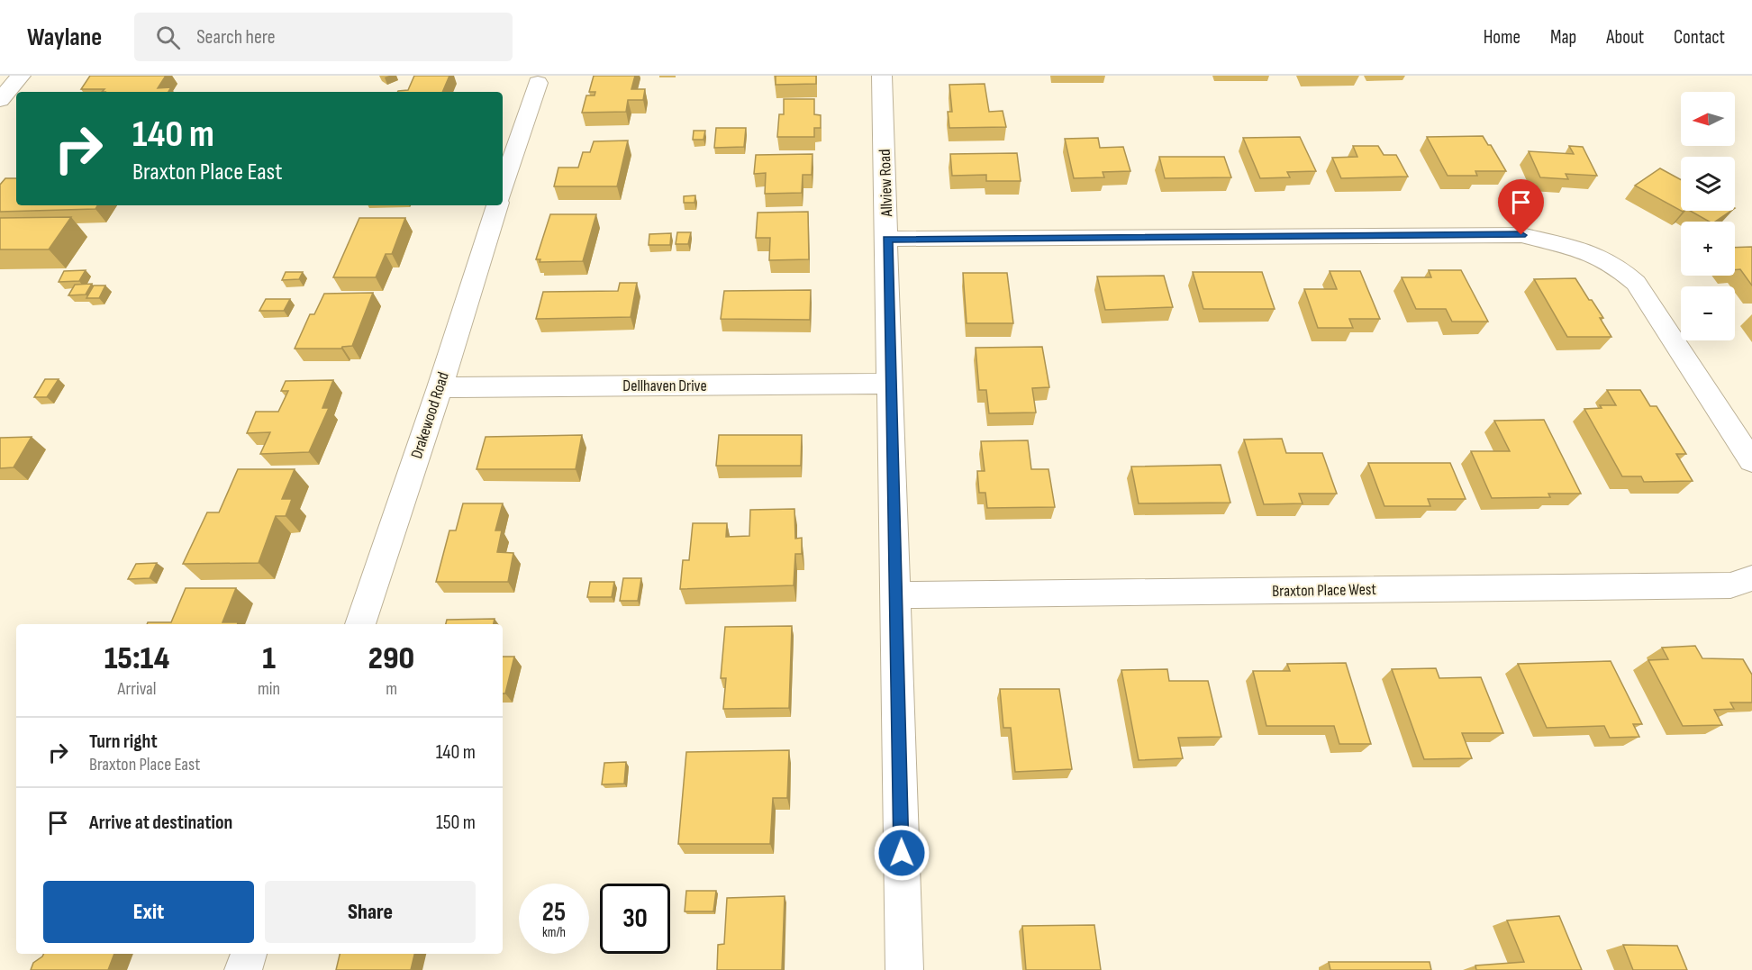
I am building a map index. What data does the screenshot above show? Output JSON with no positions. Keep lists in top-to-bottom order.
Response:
{
  "streets": {
    "street": [
      "Allview Road",
      "Dellhaven Drive",
      "Drakewood Road",
      "Braxton Place West"
    ]
  },
  "crossings": [
    ["Allview Road", "Dellhaven Drive"],
    ["Allview Road", "Braxton Place West"],
    ["Dellhaven Drive", "Drakewood Road"]
  ],
  "north": "left",
  "page": {
    "header": "Waylane",
    "search": "Search here",
    "nav": [
      "Home",
      "Map",
      "About",
      "Contact"
    ],
    "map_buttons": ["+", "−"],
    "turn": ["140 m", "Braxton Place East"],
    "eta": [
      "15:14",
      "Arrival",
      "1",
      "min",
      "290",
      "m"
    ],
    "list": [
      {
        "name": "Turn right",
        "note": "Braxton Place East",
        "value": "140 m"
      },
      {
        "name": "Arrive at destination",
        "value": "150 m"
      }
    ],
    "buttons": ["Exit", "Share"],
    "speed": "25 km/h",
    "limit": "30"
  }
}
